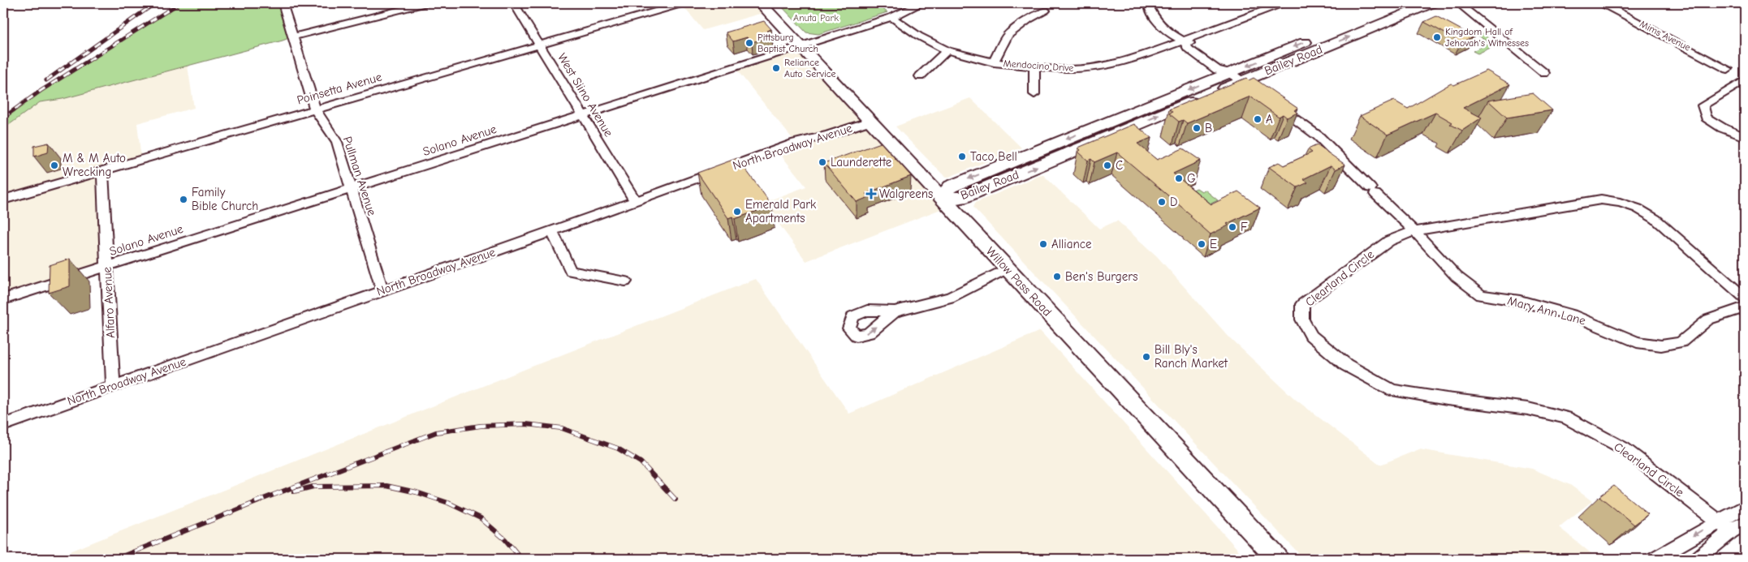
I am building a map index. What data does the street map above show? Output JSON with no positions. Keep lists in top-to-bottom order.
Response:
{
  "streets": {
    "main road": ["Bailey Road", "Willow Pass Road"],
    "street": [
      "Mims Avenue",
      "Mendocino Drive",
      "Poinsetta Avenue",
      "West Siino Avenue",
      "Solano Avenue",
      "North Broadway Avenue",
      "Pullman Avenue",
      "Clearland Circle",
      "Alfaro Avenue",
      "Mary Ann Lane"
    ]
  },
  "crossings": [
    ["Bailey Road", "Willow Pass Road"],
    ["Mendocino Drive", "Solano Avenue"],
    ["Poinsetta Avenue", "West Siino Avenue"],
    ["Poinsetta Avenue", "Pullman Avenue"],
    ["Poinsetta Avenue", "Alfaro Avenue"],
    ["West Siino Avenue", "Solano Avenue"],
    ["West Siino Avenue", "North Broadway Avenue"],
    ["Solano Avenue", "Pullman Avenue"],
    ["Solano Avenue", "Willow Pass Road"],
    ["Solano Avenue", "Alfaro Avenue"],
    ["North Broadway Avenue", "Pullman Avenue"],
    ["North Broadway Avenue", "Willow Pass Road"],
    ["North Broadway Avenue", "Alfaro Avenue"],
    ["Clearland Circle", "Mary Ann Lane"]
  ],
  "parks": ["Anuta Park"],
  "places": {
    "other": [
      "Kingdom Hall of Jehovah's Witnesses",
      "Pittsburg Baptist Church",
      "Reliance Auto Service",
      "A",
      "B",
      "Taco Bell",
      "Launderette",
      "M & M Auto Wrecking",
      "C",
      "G",
      "Family Bible Church",
      "D",
      "Emerald Park Apartments",
      "F",
      "Alliance",
      "E",
      "Ben's Burgers",
      "Bill Bly's Ranch Market"
    ],
    "health": ["Walgreens"]
  }
}
